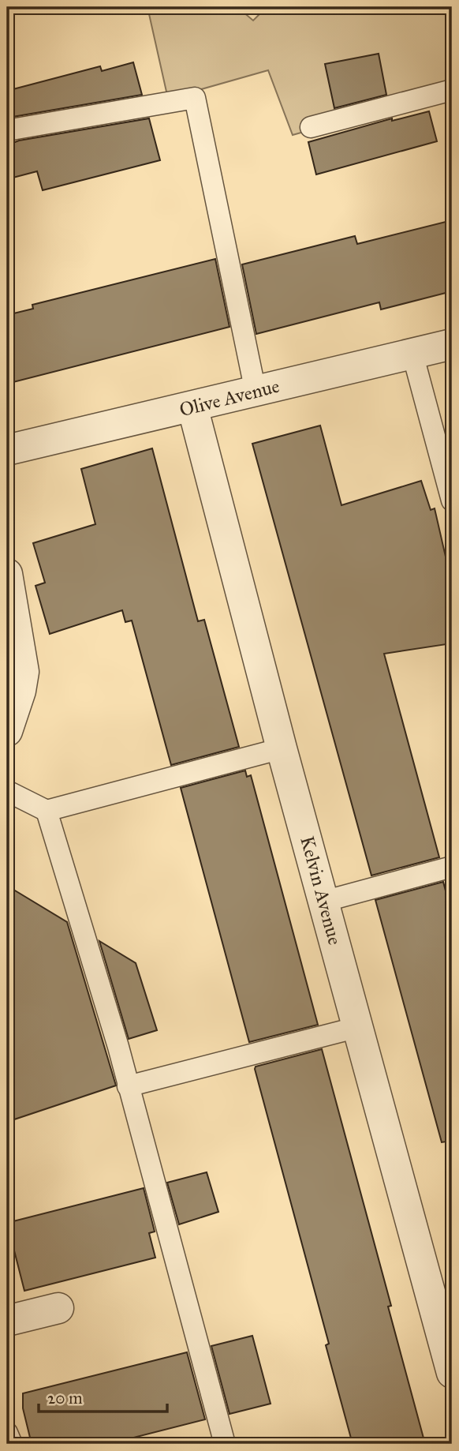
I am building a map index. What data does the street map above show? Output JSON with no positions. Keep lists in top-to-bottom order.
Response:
{
  "streets": {
    "street": ["Olive Avenue", "Kelvin Avenue"]
  },
  "crossings": [
    ["Olive Avenue", "Kelvin Avenue"]
  ],
  "scale_bar": "20 m"
}
